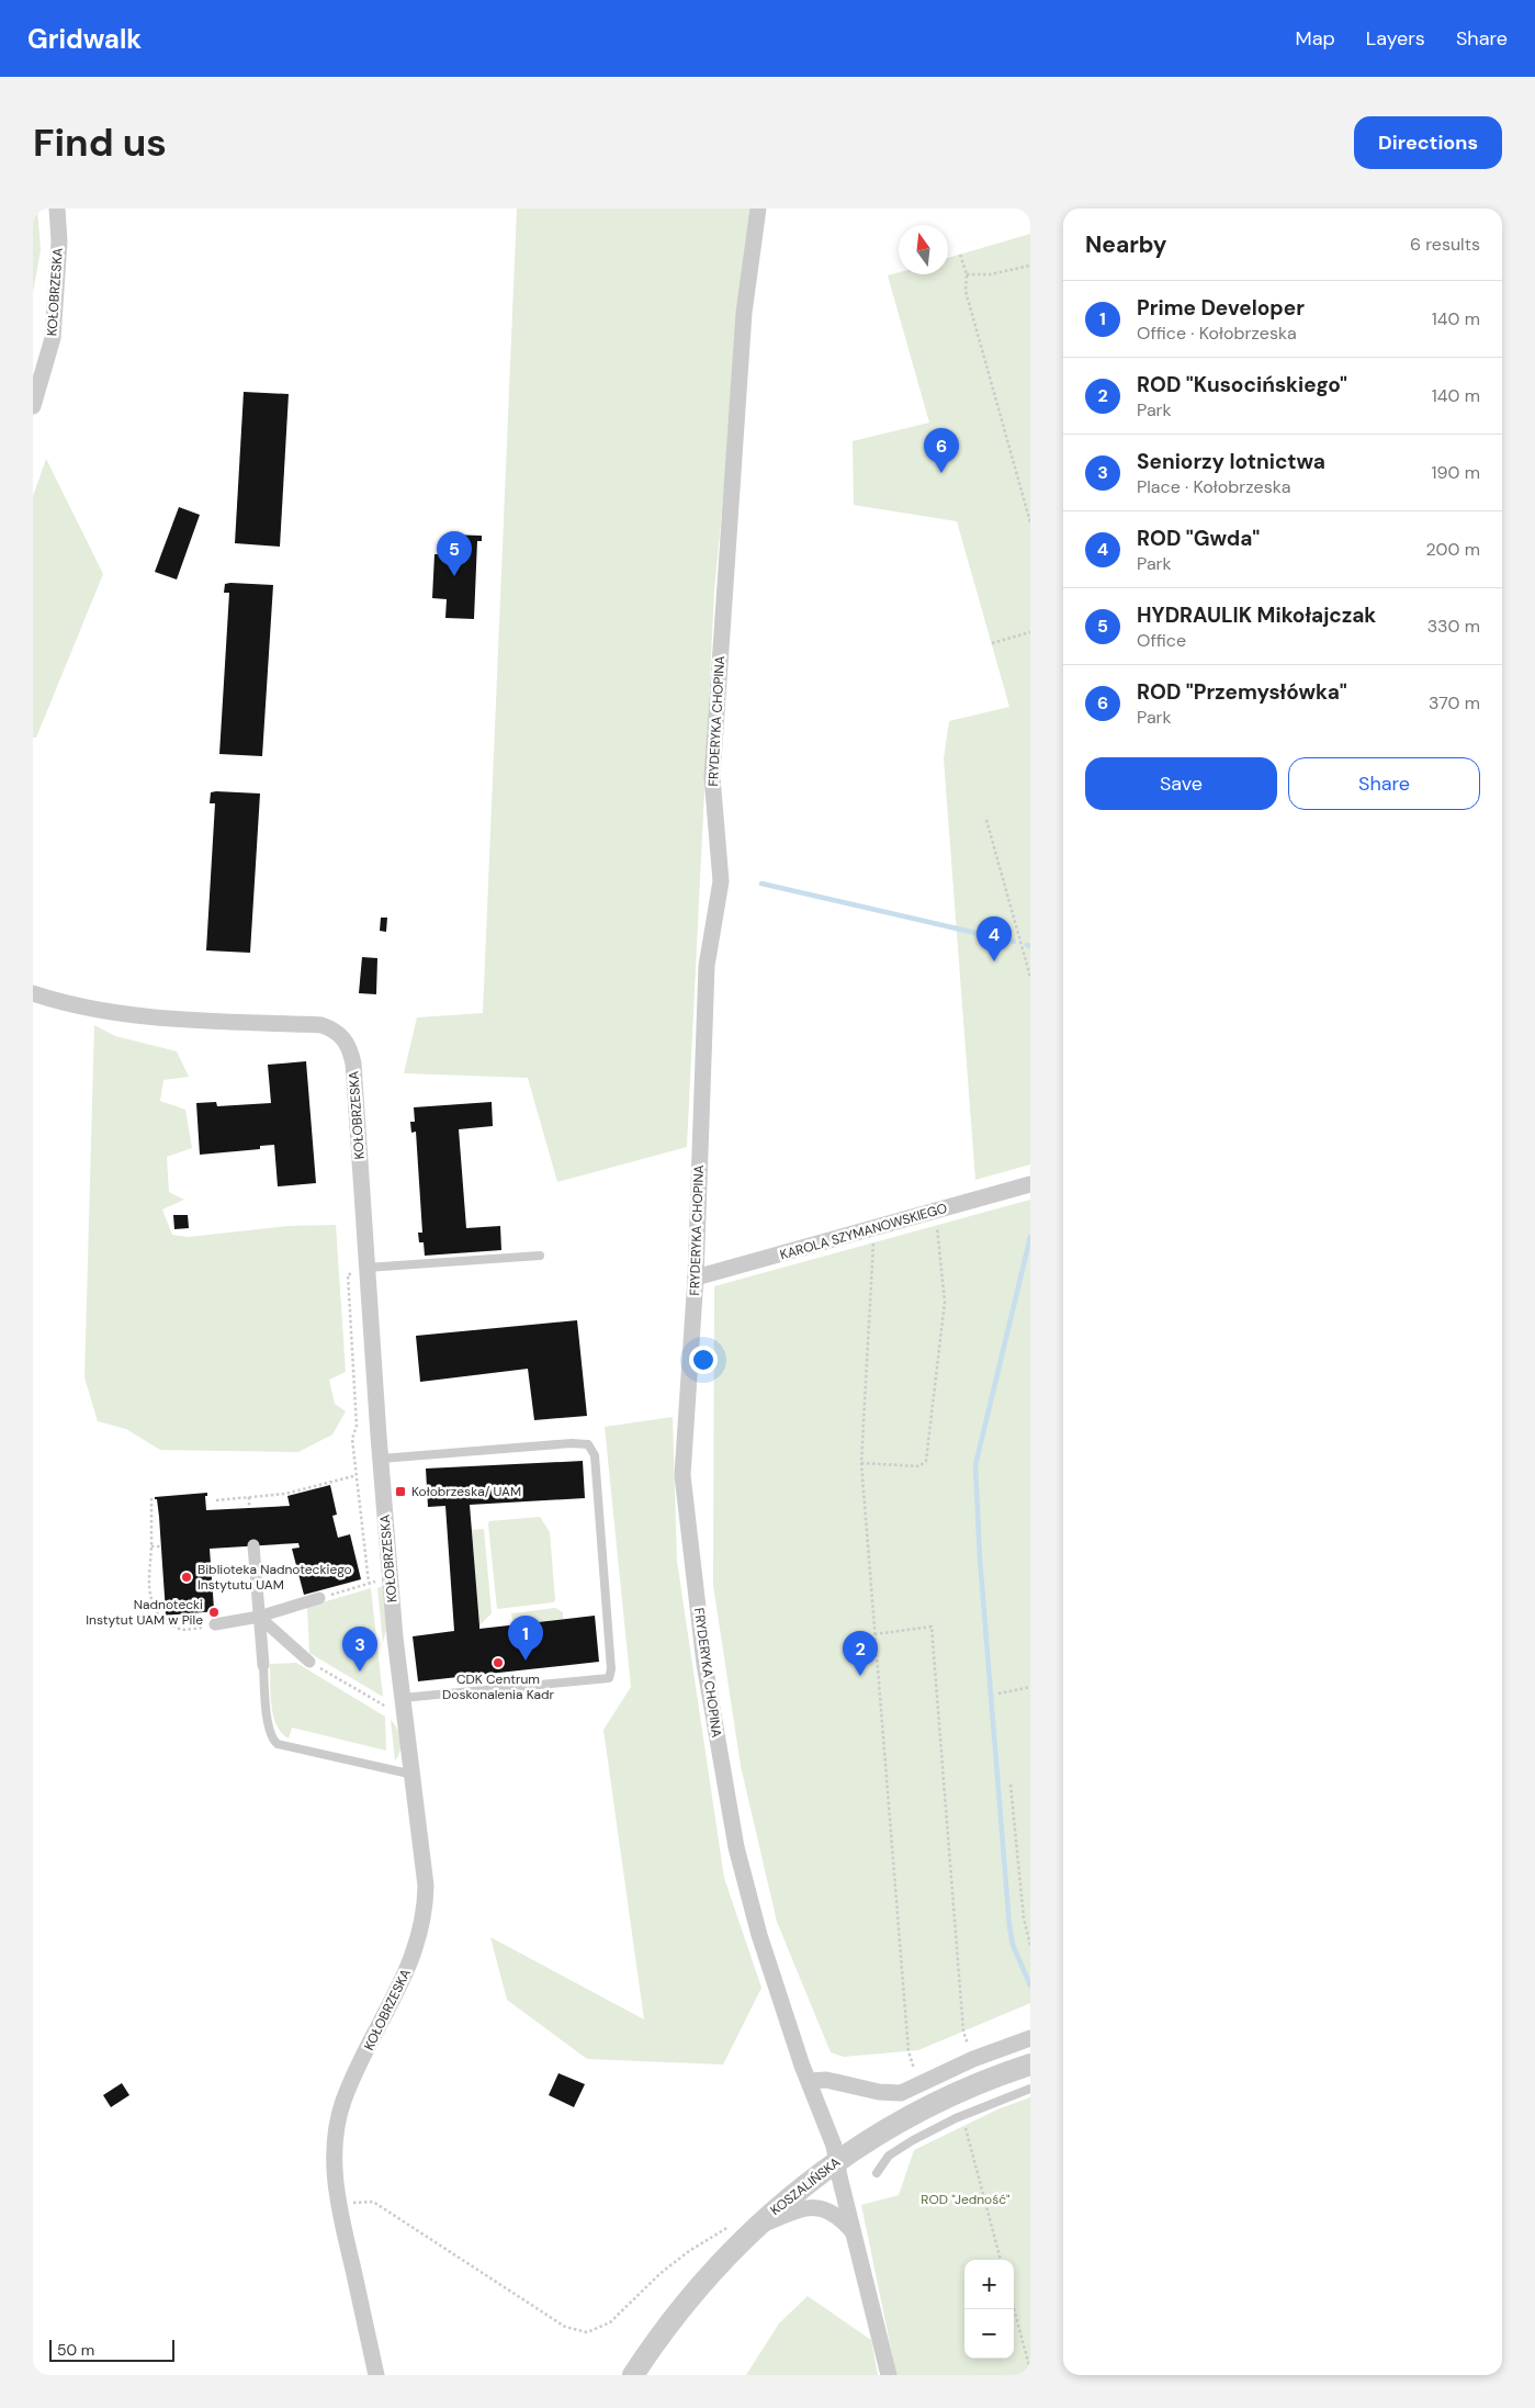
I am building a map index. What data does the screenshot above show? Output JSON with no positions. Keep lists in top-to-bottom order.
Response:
{
  "streets": {
    "street": [
      "KOŁOBRZESKA",
      "FRYDERYKA CHOPINA",
      "KAROLA SZYMANOWSKIEGO",
      "KOSZALIŃSKA"
    ]
  },
  "crossings": [
    ["FRYDERYKA CHOPINA", "KAROLA SZYMANOWSKIEGO"],
    ["FRYDERYKA CHOPINA", "KOSZALIŃSKA"]
  ],
  "parks": ["ROD \"Jedność\""],
  "places": {
    "transit": ["Kołobrzeska/ UAM"],
    "other": ["Biblioteka Nadnoteckiego Instytutu UAM", "Nadnotecki Instytut UAM w Pile", "CDK Centrum Doskonalenia Kadr"]
  },
  "scale_bar": "50 m",
  "north": "top",
  "page": {
    "header": "Gridwalk",
    "nav": ["Map", "Layers", "Share"],
    "buttons": [
      "Directions",
      ["Save", "Share"]
    ],
    "title": "Find us",
    "heading": ["Nearby", "6 results"],
    "list": [
      {
        "mark": "1",
        "name": "Prime Developer",
        "note": "Office · Kołobrzeska",
        "value": "140 m"
      },
      {
        "mark": "2",
        "name": "ROD \"Kusocińskiego\"",
        "note": "Park",
        "value": "140 m"
      },
      {
        "mark": "3",
        "name": "Seniorzy lotnictwa",
        "note": "Place · Kołobrzeska",
        "value": "190 m"
      },
      {
        "mark": "4",
        "name": "ROD \"Gwda\"",
        "note": "Park",
        "value": "200 m"
      },
      {
        "mark": "5",
        "name": "HYDRAULIK Mikołajczak",
        "note": "Office",
        "value": "330 m"
      },
      {
        "mark": "6",
        "name": "ROD \"Przemysłówka\"",
        "note": "Park",
        "value": "370 m"
      }
    ],
    "pins": [
      "6",
      "5",
      "4",
      "1",
      "3",
      "2"
    ],
    "map_buttons": ["+", "−"],
    "scale": "50 m"
  }
}
